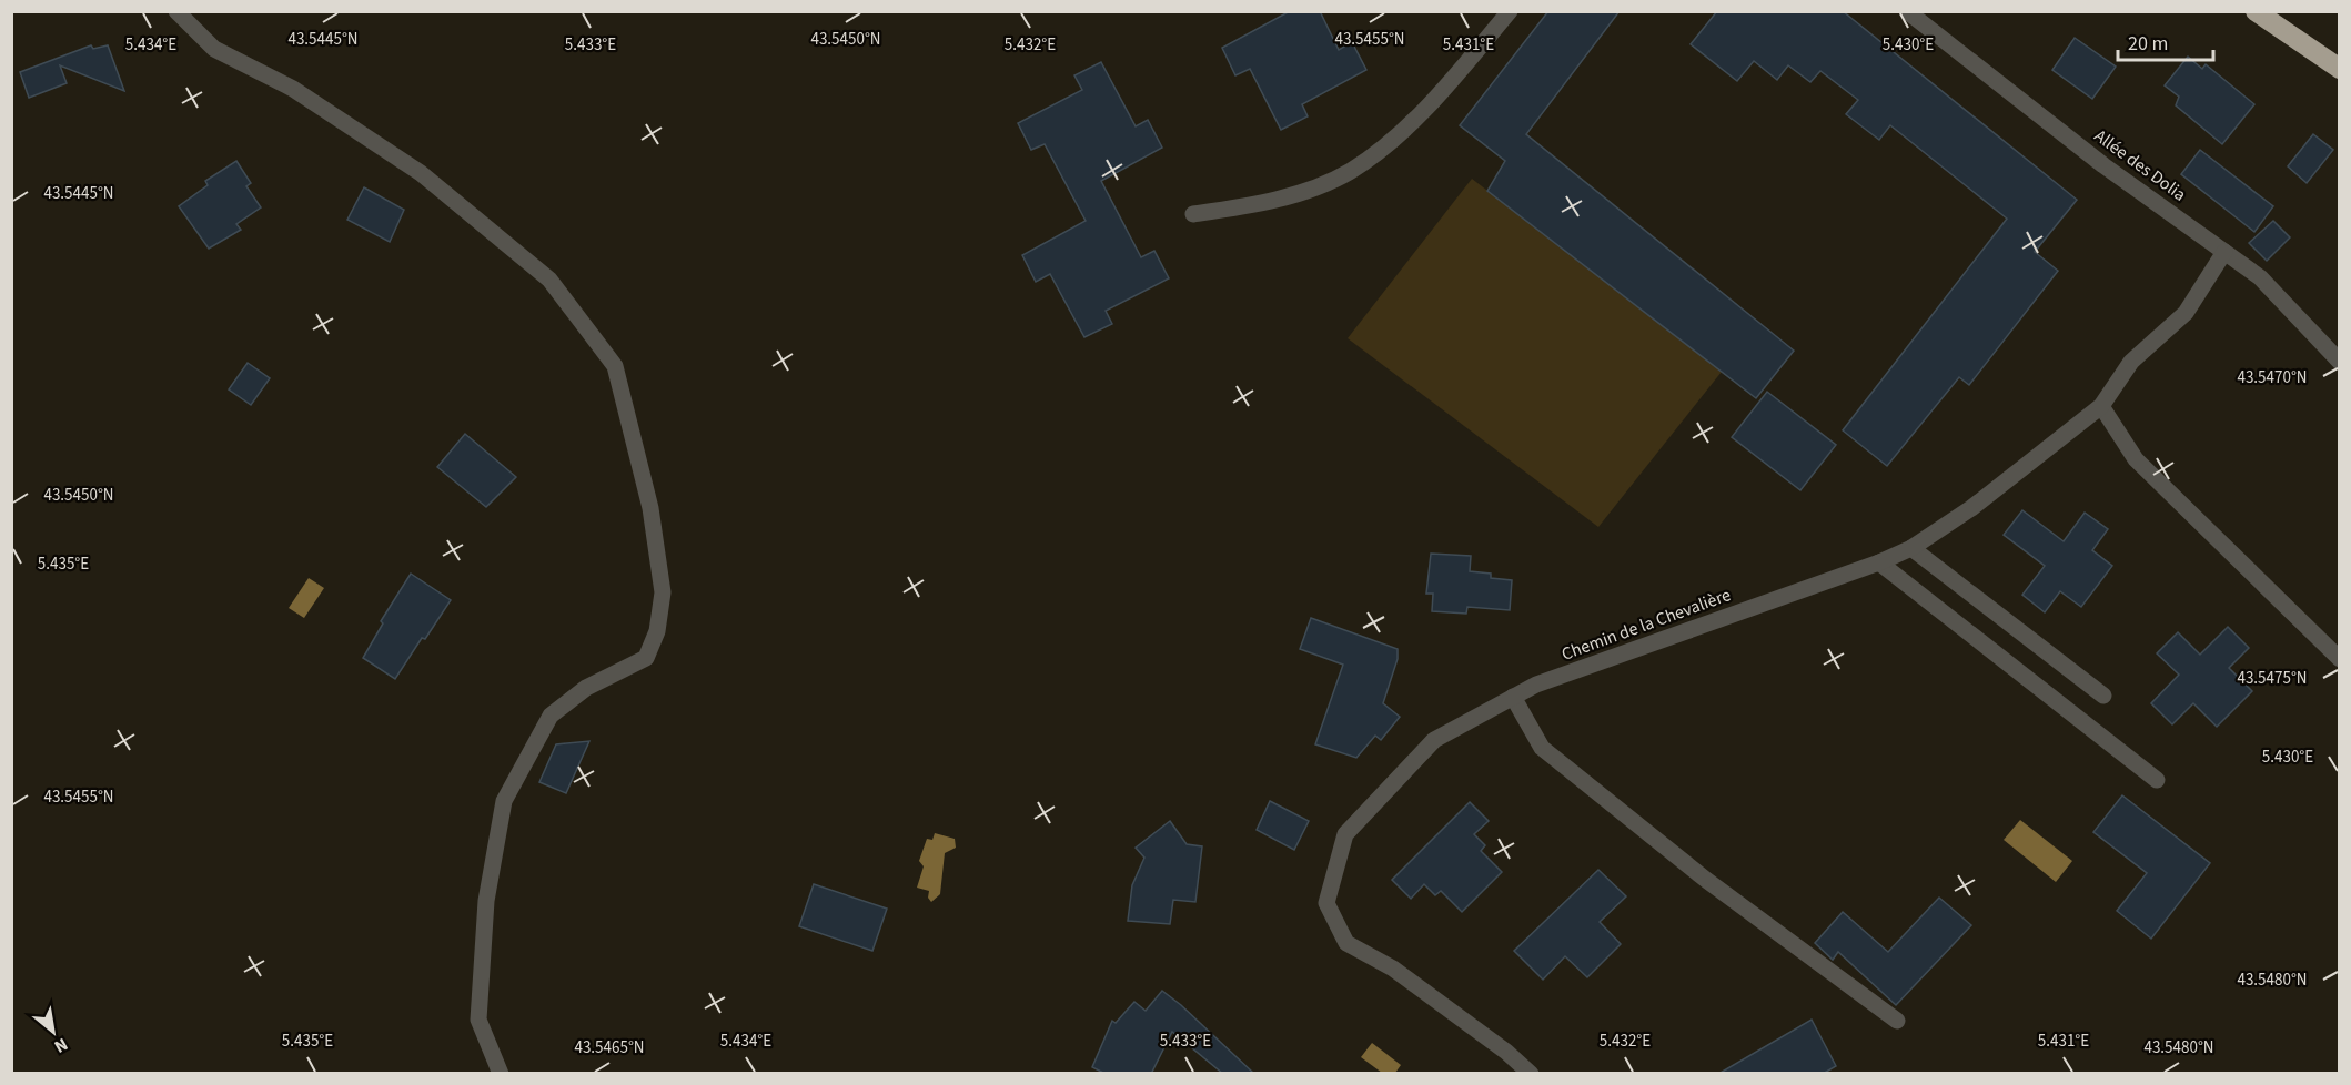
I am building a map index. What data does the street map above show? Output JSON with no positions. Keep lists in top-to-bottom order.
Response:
{
  "streets": {
    "street": ["Allée des Dolia", "Chemin de la Chevalière"]
  },
  "crossings": [
    ["Allée des Dolia", "Chemin de la Chevalière"]
  ],
  "scale_bar": "20 m",
  "north": "bottom right",
  "coordinates": [
    "43.5445°N",
    "43.5450°N",
    "43.5455°N",
    "5.430°E",
    "5.434°E",
    "5.433°E",
    "5.432°E",
    "5.431°E",
    "43.5470°N",
    "5.435°E",
    "43.5475°N",
    "43.5480°N",
    "43.5465°N"
  ]
}
